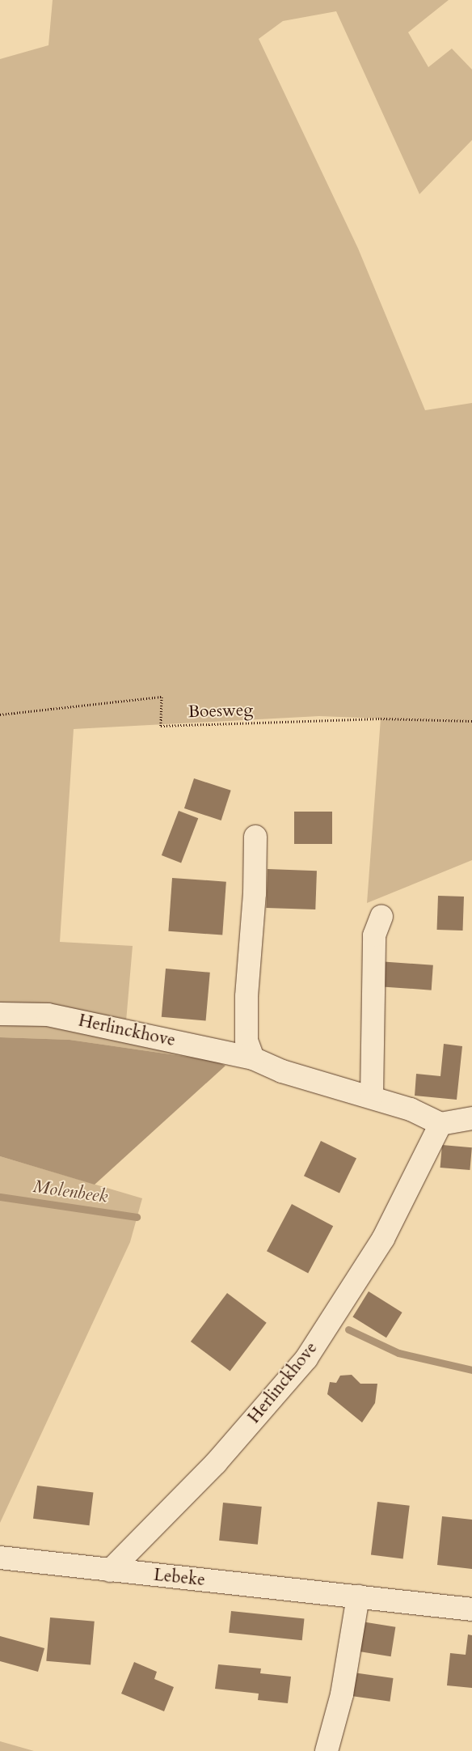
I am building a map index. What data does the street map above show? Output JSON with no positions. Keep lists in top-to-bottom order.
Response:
{
  "streets": {
    "street": ["Herlinckhove", "Lebeke"],
    "path": ["Boesweg"]
  },
  "crossings": [
    ["Herlinckhove", "Lebeke"]
  ],
  "water": ["Molenbeek"]
}
